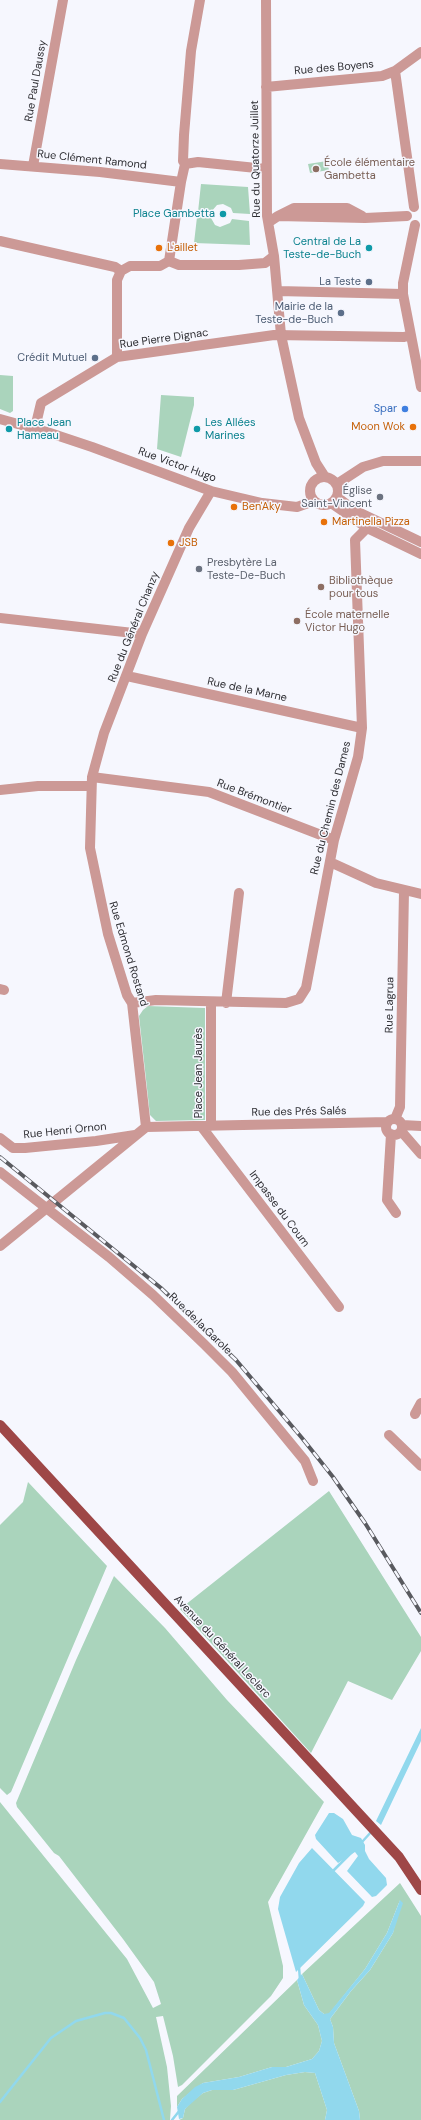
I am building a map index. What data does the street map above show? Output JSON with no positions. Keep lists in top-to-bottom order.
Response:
{
  "streets": {
    "main road": ["Avenue du Général Leclerc"],
    "street": [
      "Rue des Boyens",
      "Rue Paul Daussy",
      "Rue du Quatorze Juillet",
      "Rue Clément Ramond",
      "Rue Pierre Dignac",
      "Rue Victor Hugo",
      "Rue du Général Chanzy",
      "Rue de la Marne",
      "Rue Brémontier",
      "Rue du Chemin des Dames",
      "Rue Edmond Rostand",
      "Rue Lagrua",
      "Place Jean Jaurès",
      "Rue des Prés Salés",
      "Rue Henri Ornon",
      "Impasse du Coum",
      "Rue de la Garole"
    ]
  },
  "crossings": [
    ["Rue des Boyens", "Rue du Quatorze Juillet"],
    ["Rue Paul Daussy", "Rue Clément Ramond"],
    ["Rue du Quatorze Juillet", "Rue Pierre Dignac"],
    ["Rue du Quatorze Juillet", "Rue Victor Hugo"],
    ["Rue Pierre Dignac", "Rue Victor Hugo"],
    ["Rue Victor Hugo", "Rue du Général Chanzy"],
    ["Rue du Général Chanzy", "Rue de la Marne"],
    ["Rue du Général Chanzy", "Rue Brémontier"],
    ["Rue du Général Chanzy", "Rue Edmond Rostand"],
    ["Rue de la Marne", "Rue du Chemin des Dames"],
    ["Rue Brémontier", "Rue du Chemin des Dames"],
    ["Rue Brémontier", "Rue Edmond Rostand"],
    ["Rue du Chemin des Dames", "Rue Edmond Rostand"],
    ["Rue du Chemin des Dames", "Place Jean Jaurès"],
    ["Rue Edmond Rostand", "Place Jean Jaurès"],
    ["Rue Lagrua", "Rue des Prés Salés"],
    ["Place Jean Jaurès", "Rue des Prés Salés"],
    ["Place Jean Jaurès", "Impasse du Coum"]
  ],
  "places": [
    "École élémentaire Gambetta",
    "Place Gambetta",
    "L'aillet",
    "Central de La Teste-de-Buch",
    "La Teste",
    "Mairie de la Teste-de-Buch",
    "Crédit Mutuel",
    "Spar",
    "Moon Wok",
    "Place Jean Hameau",
    "Les Allées Marines",
    "Église Saint-Vincent",
    "Ben'Aky",
    "Martinella Pizza",
    "JSB",
    "Presbytère La Teste-De-Buch",
    "Bibliothèque pour tous",
    "École maternelle Victor Hugo"
  ]
}
